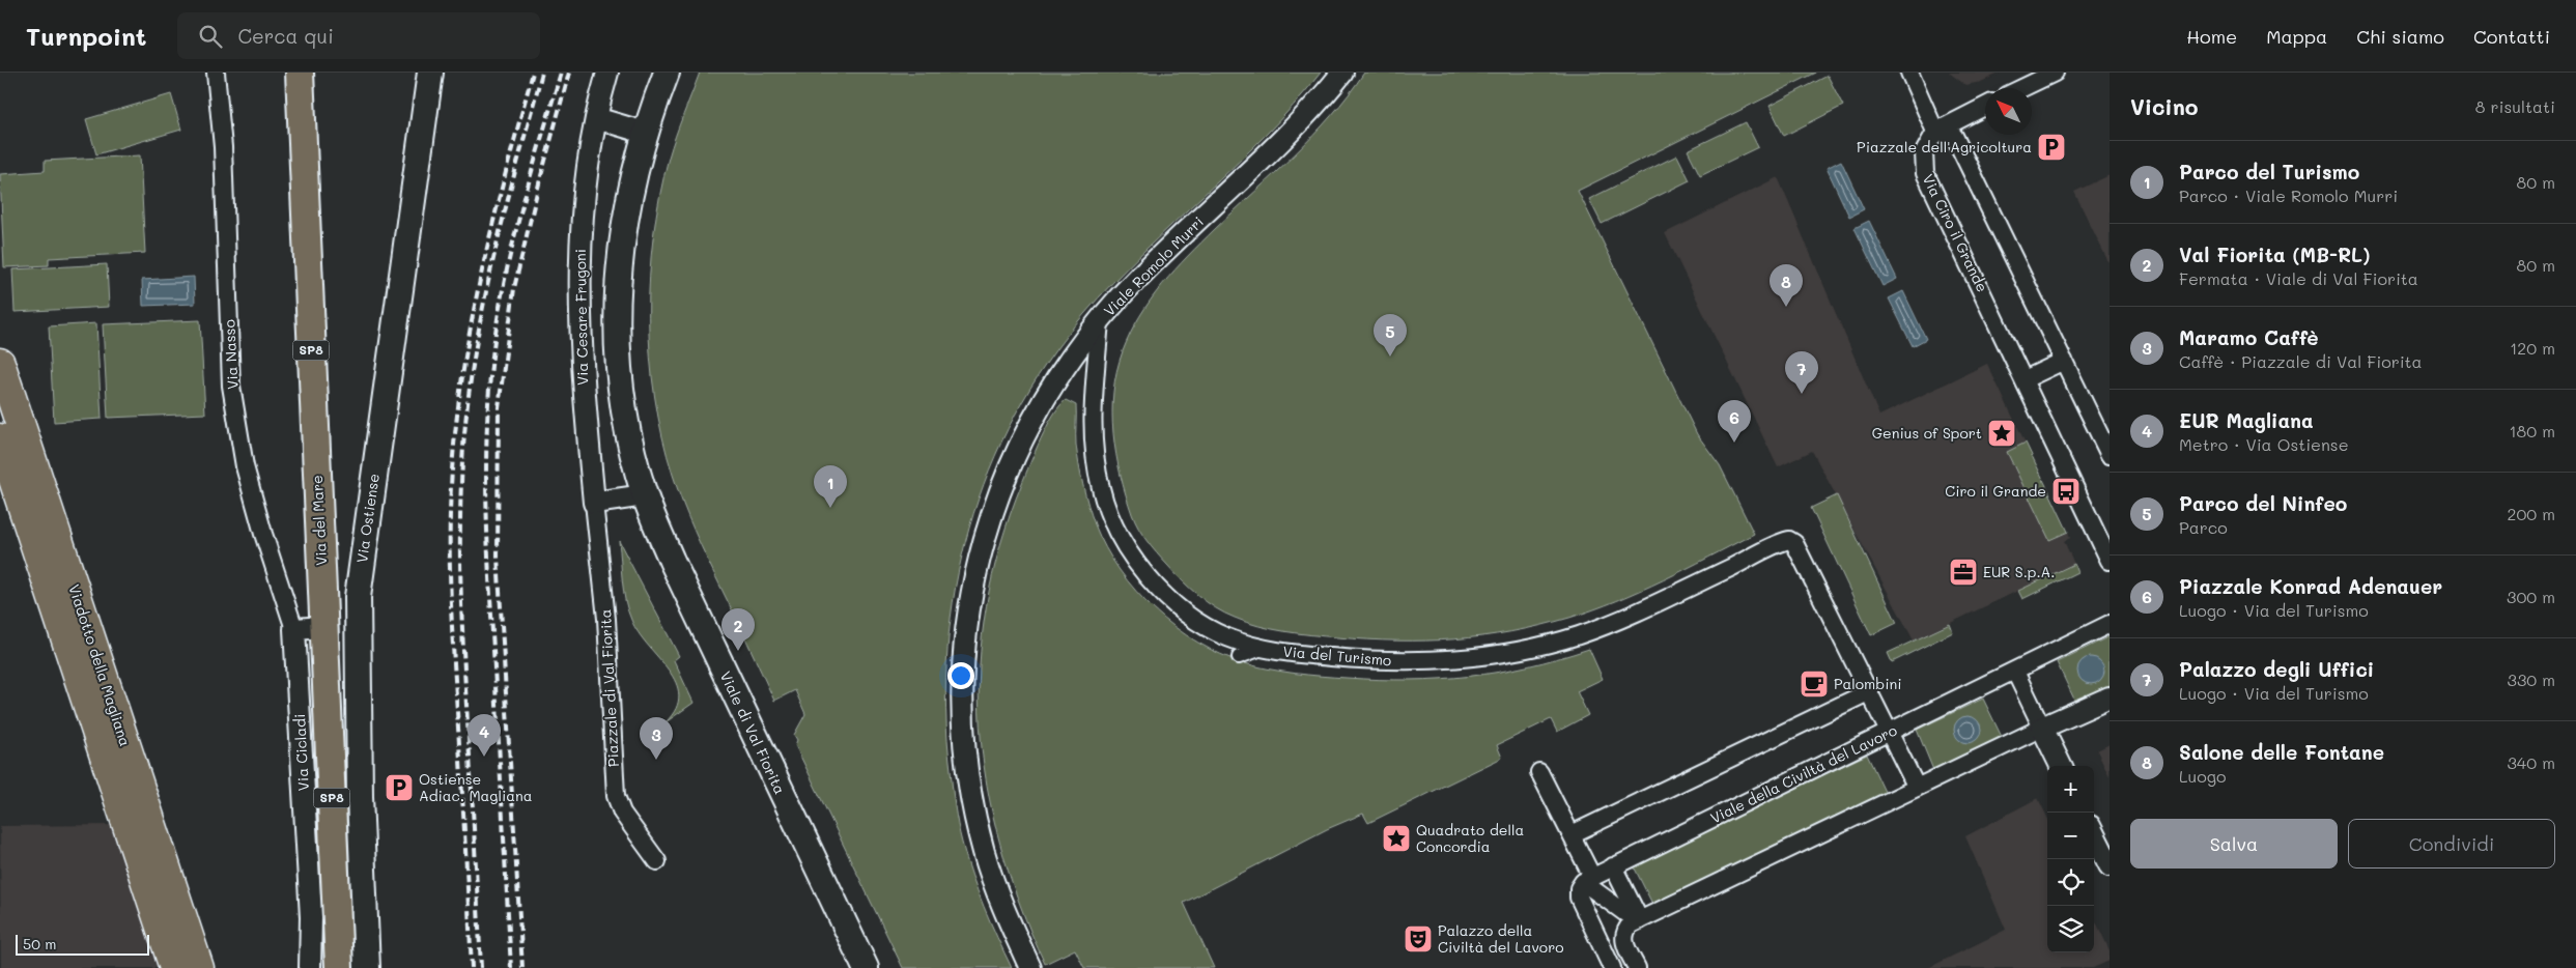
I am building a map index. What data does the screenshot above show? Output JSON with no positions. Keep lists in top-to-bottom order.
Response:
{
  "streets": {
    "highway": ["Viadotto della Magliana"],
    "main road": [
      "SP8",
      "Via Ostiense",
      "Via del Mare",
      "Viale di Val Fiorita"
    ],
    "street": [
      "Via Ciro il Grande",
      "Viale Romolo Murri",
      "Via Cesare Frugoni",
      "Via Nasso",
      "Via del Turismo",
      "Piazzale di Val Fiorita",
      "Via Cicladi",
      "Viale della Civiltà del Lavoro"
    ]
  },
  "crossings": [
    ["Viale Romolo Murri", "Via del Turismo"],
    ["Via Cesare Frugoni", "Piazzale di Val Fiorita"],
    ["Via Nasso", "Via Cicladi"]
  ],
  "places": {
    "parking": ["Piazzale dell'Agricoltura", "Ostiense Adiac. Magliana"],
    "place": ["Genius of Sport", "Quadrato della Concordia"],
    "bus stop": ["Ciro il Grande"],
    "office": ["EUR S.p.A."],
    "cafe": ["Palombini"],
    "theatre": ["Palazzo della Civiltà del Lavoro"]
  },
  "scale_bar": "50 m",
  "north": "top left",
  "page": {
    "header": "Turnpoint",
    "search": "Cerca qui",
    "nav": [
      "Home",
      "Mappa",
      "Chi siamo",
      "Contatti"
    ],
    "heading": ["Vicino", "8 risultati"],
    "list": [
      {
        "mark": "1",
        "name": "Parco del Turismo",
        "note": "Parco · Viale Romolo Murri",
        "value": "80 m"
      },
      {
        "mark": "2",
        "name": "Val Fiorita (MB-RL)",
        "note": "Fermata · Viale di Val Fiorita",
        "value": "80 m"
      },
      {
        "mark": "3",
        "name": "Maramo Caffè",
        "note": "Caffè · Piazzale di Val Fiorita",
        "value": "120 m"
      },
      {
        "mark": "4",
        "name": "EUR Magliana",
        "note": "Metro · Via Ostiense",
        "value": "180 m"
      },
      {
        "mark": "5",
        "name": "Parco del Ninfeo",
        "note": "Parco",
        "value": "200 m"
      },
      {
        "mark": "6",
        "name": "Piazzale Konrad Adenauer",
        "note": "Luogo · Via del Turismo",
        "value": "300 m"
      },
      {
        "mark": "7",
        "name": "Palazzo degli Uffici",
        "note": "Luogo · Via del Turismo",
        "value": "330 m"
      },
      {
        "mark": "8",
        "name": "Salone delle Fontane",
        "note": "Luogo",
        "value": "340 m"
      }
    ],
    "pins": [
      "8",
      "5",
      "7",
      "6",
      "1",
      "2",
      "4",
      "3"
    ],
    "map_buttons": ["+", "−"],
    "buttons": ["Salva", "Condividi"],
    "scale": "50 m"
  }
}
